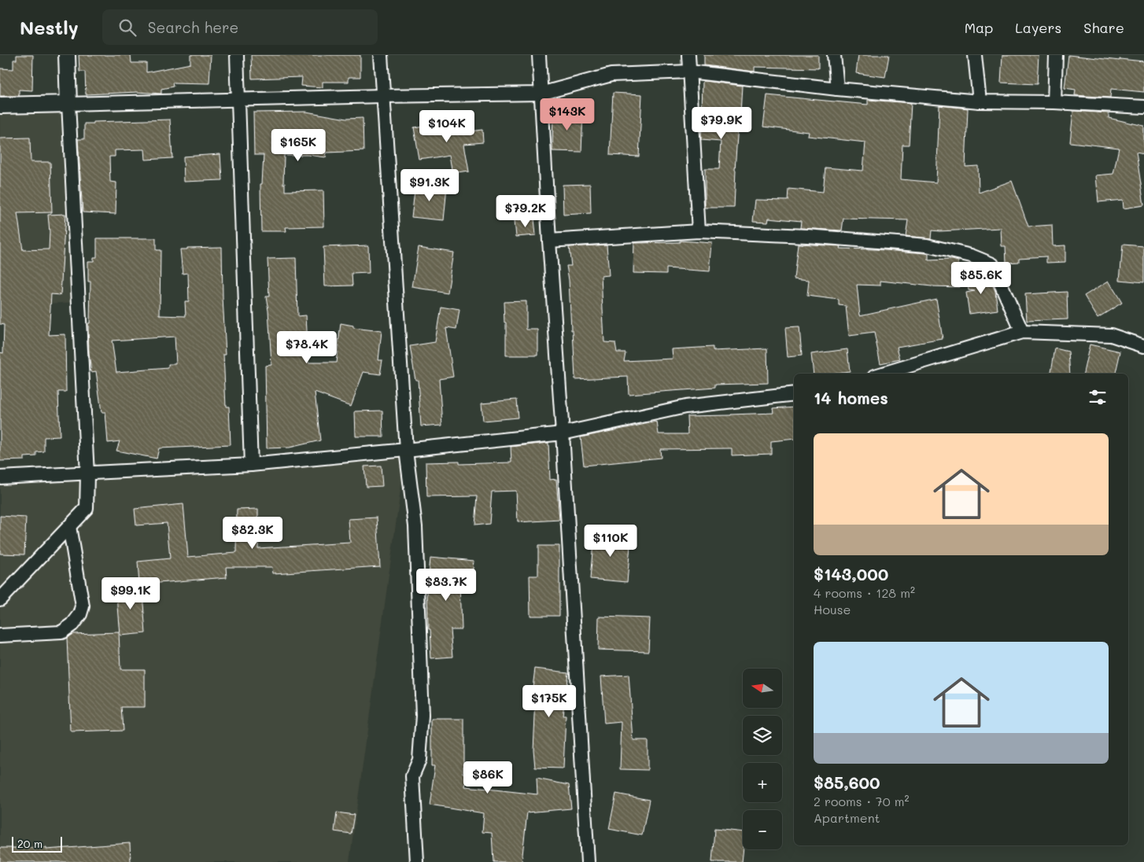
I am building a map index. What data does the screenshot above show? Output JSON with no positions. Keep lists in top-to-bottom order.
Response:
{
  "scale_bar": "20 m",
  "north": "left",
  "page": {
    "header": "Nestly",
    "search": "Search here",
    "nav": ["Map", "Layers", "Share"],
    "price": [
      "$143K",
      "$79.9K",
      "$104K",
      "$165K",
      "$91.3K",
      "$79.2K",
      "$85.6K",
      "$78.4K",
      "$82.3K",
      "$110K",
      "$83.7K",
      "$99.1K",
      "$175K",
      "$86K"
    ],
    "heading": "14 homes",
    "list": [
      {
        "name": "$143,000",
        "note": "4 rooms · 128 m² · House"
      },
      {
        "name": "$85,600",
        "note": "2 rooms · 70 m² · Apartment"
      }
    ],
    "map_buttons": ["+", "−"],
    "scale": "20 m"
  }
}
